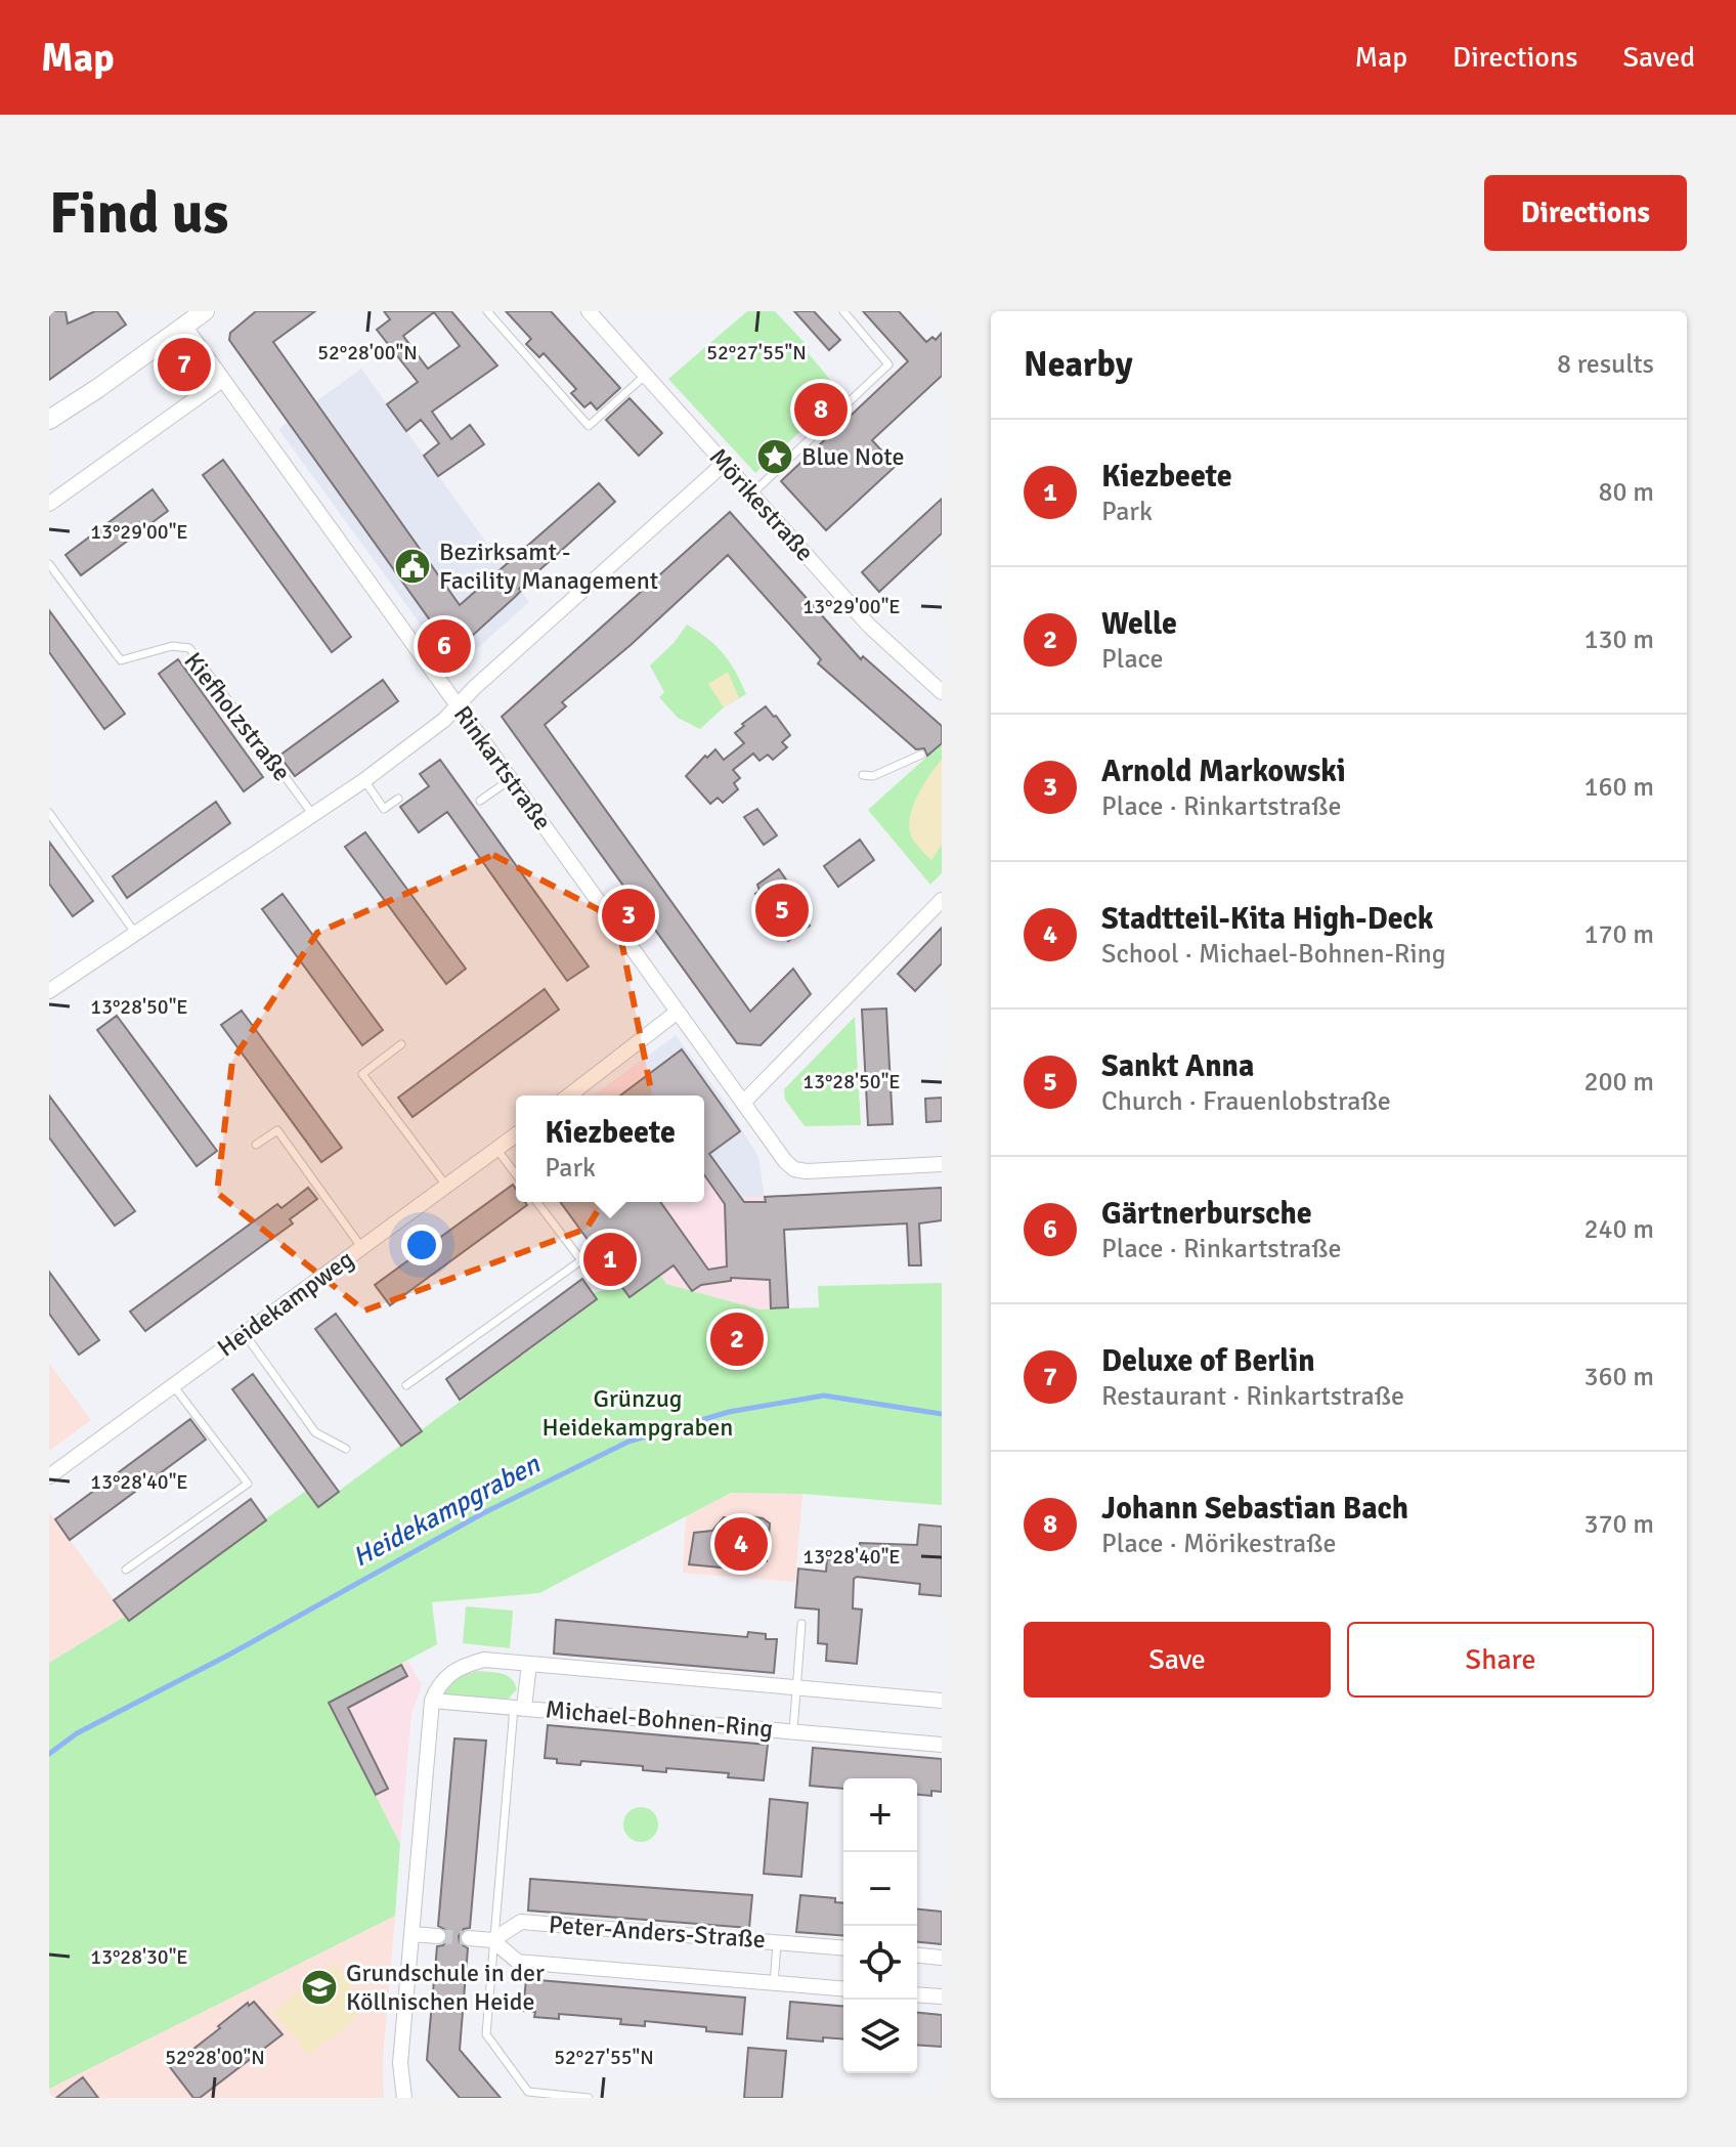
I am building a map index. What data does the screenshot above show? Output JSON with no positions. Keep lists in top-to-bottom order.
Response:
{
  "streets": {
    "street": [
      "Mörikestraße",
      "Rinkartstraße",
      "Heidekampweg",
      "Michael-Bohnen-Ring",
      "Peter-Anders-Straße"
    ],
    "lane": ["Kiefholzstraße"]
  },
  "water": ["Heidekampgraben"],
  "parks": ["Grünzug Heidekampgraben"],
  "places": {
    "place": ["Blue Note"],
    "public building": ["Bezirksamt - Facility Management"],
    "school or university": ["Grundschule in der Köllnischen Heide"]
  },
  "page": {
    "header": "Map",
    "nav": ["Map", "Directions", "Saved"],
    "buttons": [
      "Directions",
      ["Save", "Share"]
    ],
    "title": "Find us",
    "heading": ["Nearby", "8 results"],
    "pins": [
      "7",
      "8",
      "6",
      "5",
      "3",
      "1",
      "2",
      "4"
    ],
    "list": [
      {
        "mark": "1",
        "name": "Kiezbeete",
        "note": "Park",
        "value": "80 m"
      },
      {
        "mark": "2",
        "name": "Welle",
        "note": "Place",
        "value": "130 m"
      },
      {
        "mark": "3",
        "name": "Arnold Markowski",
        "note": "Place · Rinkartstraße",
        "value": "160 m"
      },
      {
        "mark": "4",
        "name": "Stadtteil-Kita High-Deck",
        "note": "School · Michael-Bohnen-Ring",
        "value": "170 m"
      },
      {
        "mark": "5",
        "name": "Sankt Anna",
        "note": "Church · Frauenlobstraße",
        "value": "200 m"
      },
      {
        "mark": "6",
        "name": "Gärtnerbursche",
        "note": "Place · Rinkartstraße",
        "value": "240 m"
      },
      {
        "mark": "7",
        "name": "Deluxe of Berlin",
        "note": "Restaurant · Rinkartstraße",
        "value": "360 m"
      },
      {
        "mark": "8",
        "name": "Johann Sebastian Bach",
        "note": "Place · Mörikestraße",
        "value": "370 m"
      }
    ],
    "popup": ["Kiezbeete", "Park"],
    "map_buttons": ["+", "−"]
  },
  "coordinates": [
    "52°28'00\"N",
    "52°27'55\"N",
    "13°29'00\"E",
    "13°28'50\"E",
    "13°28'40\"E",
    "13°28'30\"E"
  ]
}
